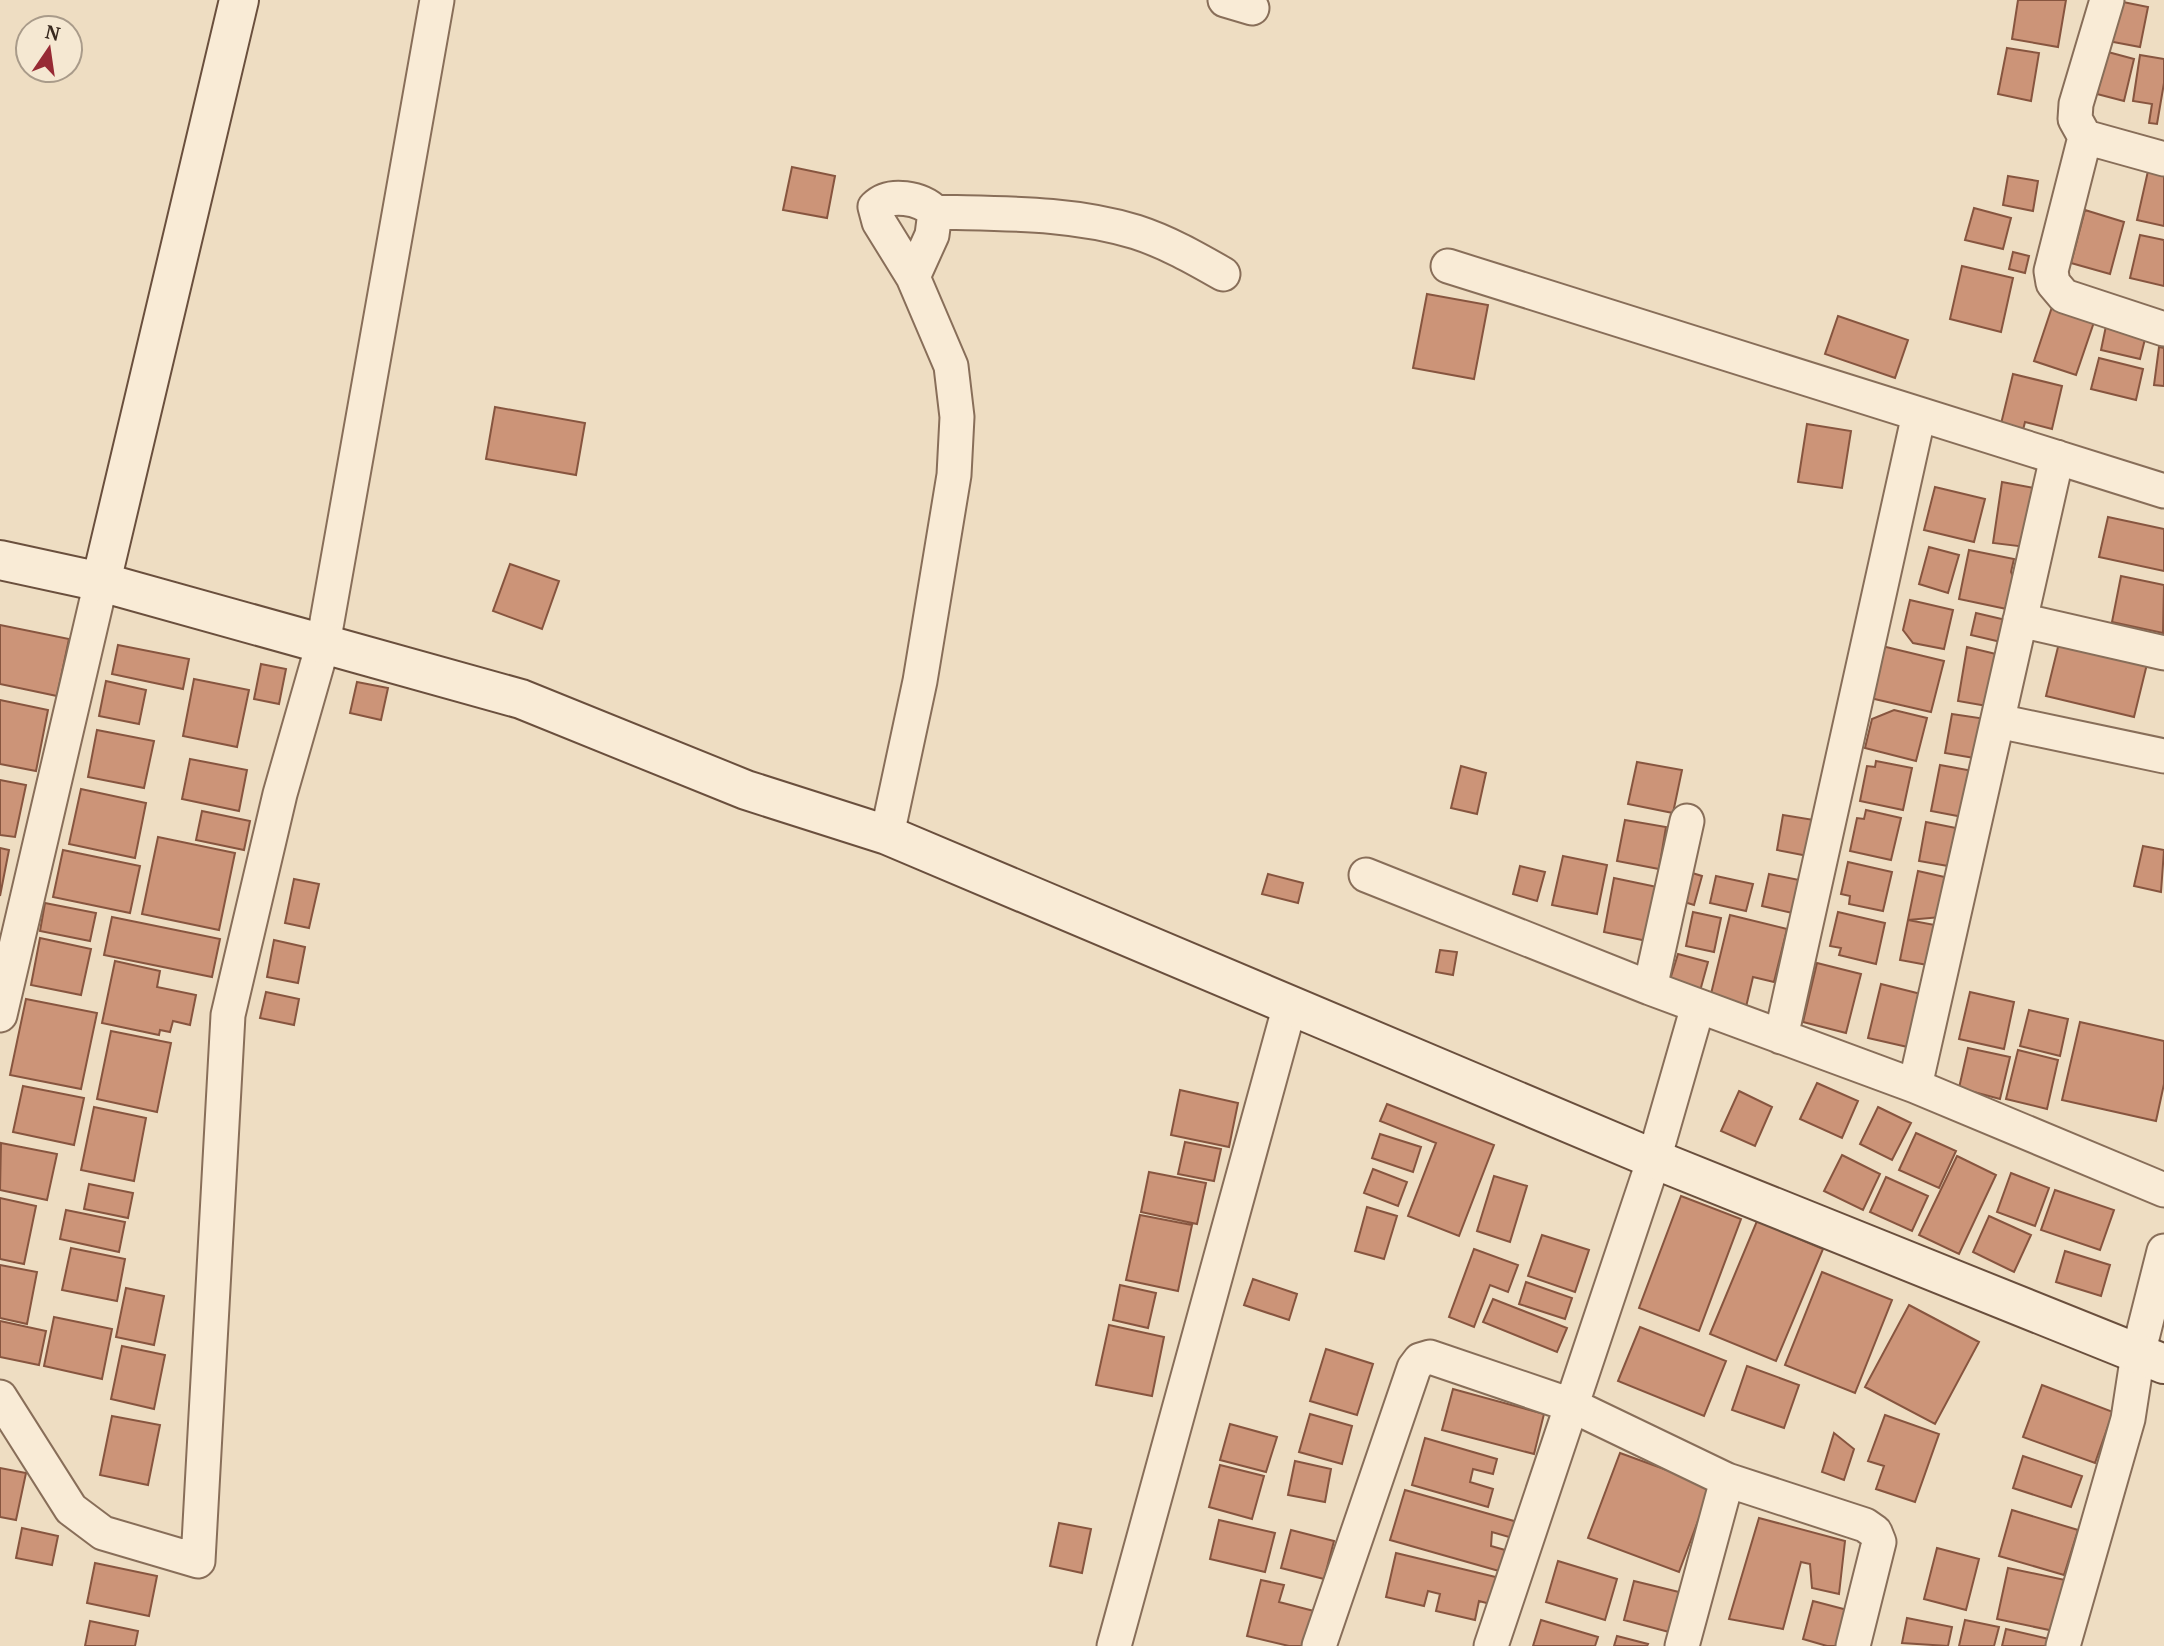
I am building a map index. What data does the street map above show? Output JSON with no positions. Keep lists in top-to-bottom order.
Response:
{
  "north": "top"
}
